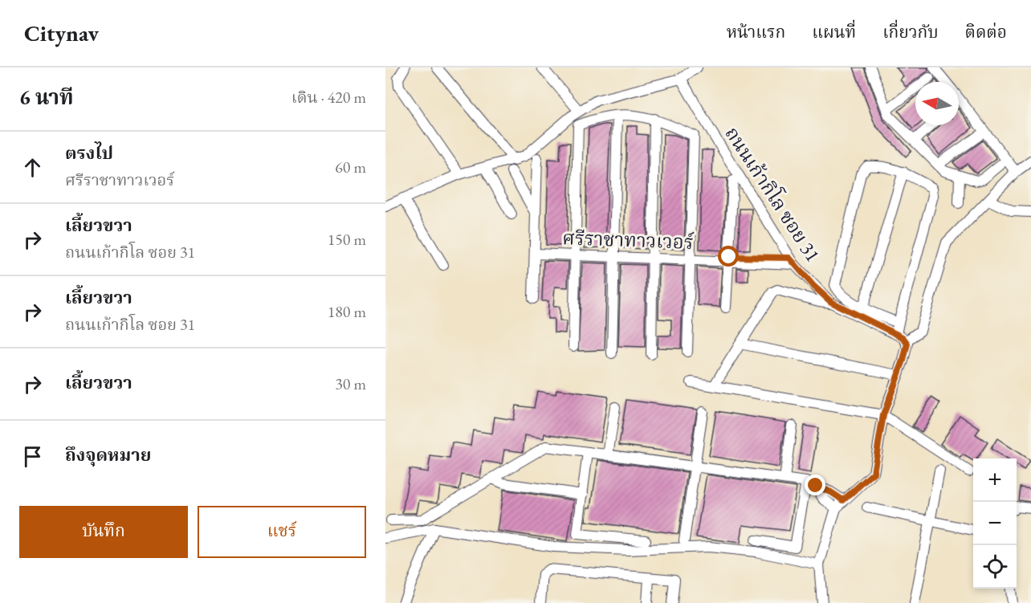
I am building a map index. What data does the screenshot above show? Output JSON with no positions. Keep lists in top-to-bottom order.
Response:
{
  "streets": {
    "street": ["ถนนเก้ากิโล ซอย 31", "ศรีราชาทาวเวอร์"]
  },
  "crossings": [
    ["ถนนเก้ากิโล ซอย 31", "ศรีราชาทาวเวอร์"]
  ],
  "north": "left",
  "page": {
    "header": "Citynav",
    "nav": [
      "หน้าแรก",
      "แผนที่",
      "เกี่ยวกับ",
      "ติดต่อ"
    ],
    "heading": ["6 นาที", "เดิน · 420 m"],
    "list": [
      ["ตรงไป", "ศรีราชาทาวเวอร์", "60 m"],
      ["เลี้ยวขวา", "ถนนเก้ากิโล ซอย 31", "150 m"],
      ["เลี้ยวขวา", "ถนนเก้ากิโล ซอย 31", "180 m"],
      ["เลี้ยวขวา", "30 m"],
      "ถึงจุดหมาย"
    ],
    "map_buttons": ["+", "−"],
    "buttons": ["บันทึก", "แชร์"]
  }
}
